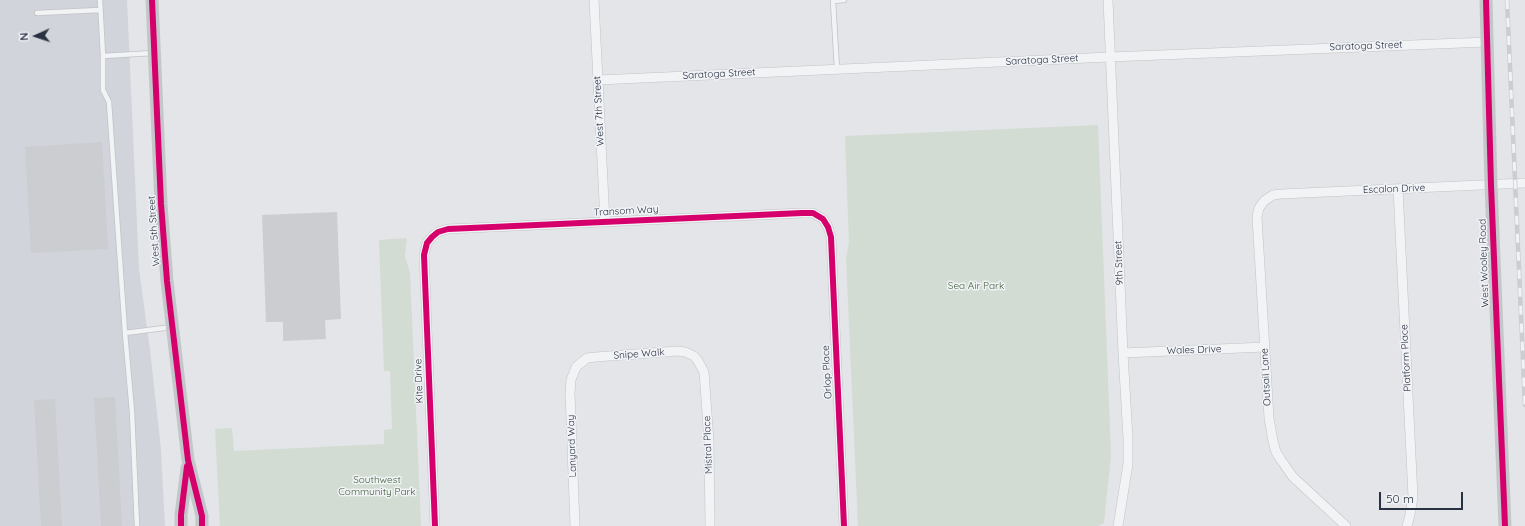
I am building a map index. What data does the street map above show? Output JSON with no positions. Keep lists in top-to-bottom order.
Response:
{
  "streets": {
    "main road": ["West 5th Street", "West Wooley Road"],
    "street": [
      "Saratoga Street",
      "West 7th Street",
      "Escalon Drive",
      "Transom Way",
      "9th Street",
      "Wales Drive",
      "Snipe Walk",
      "Platform Place",
      "Orlop Place",
      "Outsail Lane",
      "Kite Drive",
      "Mistral Place",
      "Lanyard Way"
    ]
  },
  "crossings": [
    ["Saratoga Street", "West 7th Street"],
    ["Saratoga Street", "9th Street"],
    ["Saratoga Street", "West Wooley Road"],
    ["West 7th Street", "Transom Way"],
    ["Escalon Drive", "West Wooley Road"],
    ["Escalon Drive", "Platform Place"],
    ["Escalon Drive", "Outsail Lane"],
    ["Transom Way", "Orlop Place"],
    ["Transom Way", "Kite Drive"],
    ["9th Street", "Wales Drive"],
    ["Wales Drive", "Outsail Lane"],
    ["Snipe Walk", "Mistral Place"],
    ["Snipe Walk", "Lanyard Way"]
  ],
  "parks": ["Sea Air Park", "Southwest Community Park"],
  "scale_bar": "50 m",
  "north": "left"
}
